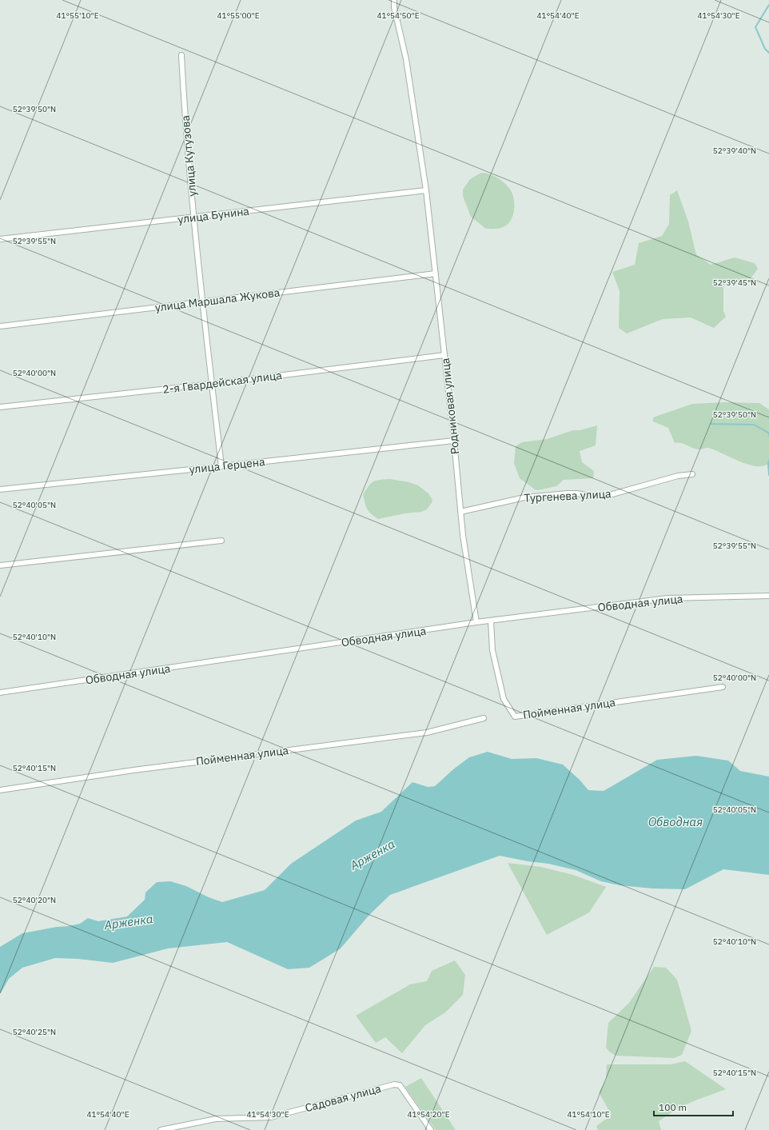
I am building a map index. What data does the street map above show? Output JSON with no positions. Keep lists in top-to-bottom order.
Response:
{
  "streets": {
    "street": [
      "улица Кутузова",
      "улица Бунина",
      "улица Маршала Жукова",
      "2-я Гвардейская улица",
      "Родниковая улица",
      "улица Герцена",
      "Тургенева улица",
      "Обводная улица",
      "Пойменная улица",
      "Садовая улица"
    ]
  },
  "crossings": [
    ["улица Кутузова", "улица Бунина"],
    ["улица Кутузова", "улица Маршала Жукова"],
    ["улица Кутузова", "2-я Гвардейская улица"],
    ["улица Кутузова", "улица Герцена"],
    ["улица Бунина", "Родниковая улица"],
    ["улица Маршала Жукова", "Родниковая улица"],
    ["2-я Гвардейская улица", "Родниковая улица"],
    ["Родниковая улица", "улица Герцена"],
    ["Родниковая улица", "Тургенева улица"],
    ["Родниковая улица", "Обводная улица"],
    ["Обводная улица", "Пойменная улица"]
  ],
  "water": ["Обводная", "Арженка"],
  "scale_bar": "100 m",
  "coordinates": [
    "41°54'40\"E",
    "41°54'30\"E",
    "41°55'10\"E",
    "41°55'00\"E",
    "41°54'50\"E",
    "52°39'50\"N",
    "52°39'40\"N",
    "52°39'55\"N",
    "52°39'45\"N",
    "52°40'00\"N",
    "52°40'05\"N",
    "52°40'10\"N",
    "52°40'15\"N",
    "52°40'20\"N",
    "52°40'25\"N",
    "41°54'20\"E",
    "41°54'10\"E"
  ]
}
